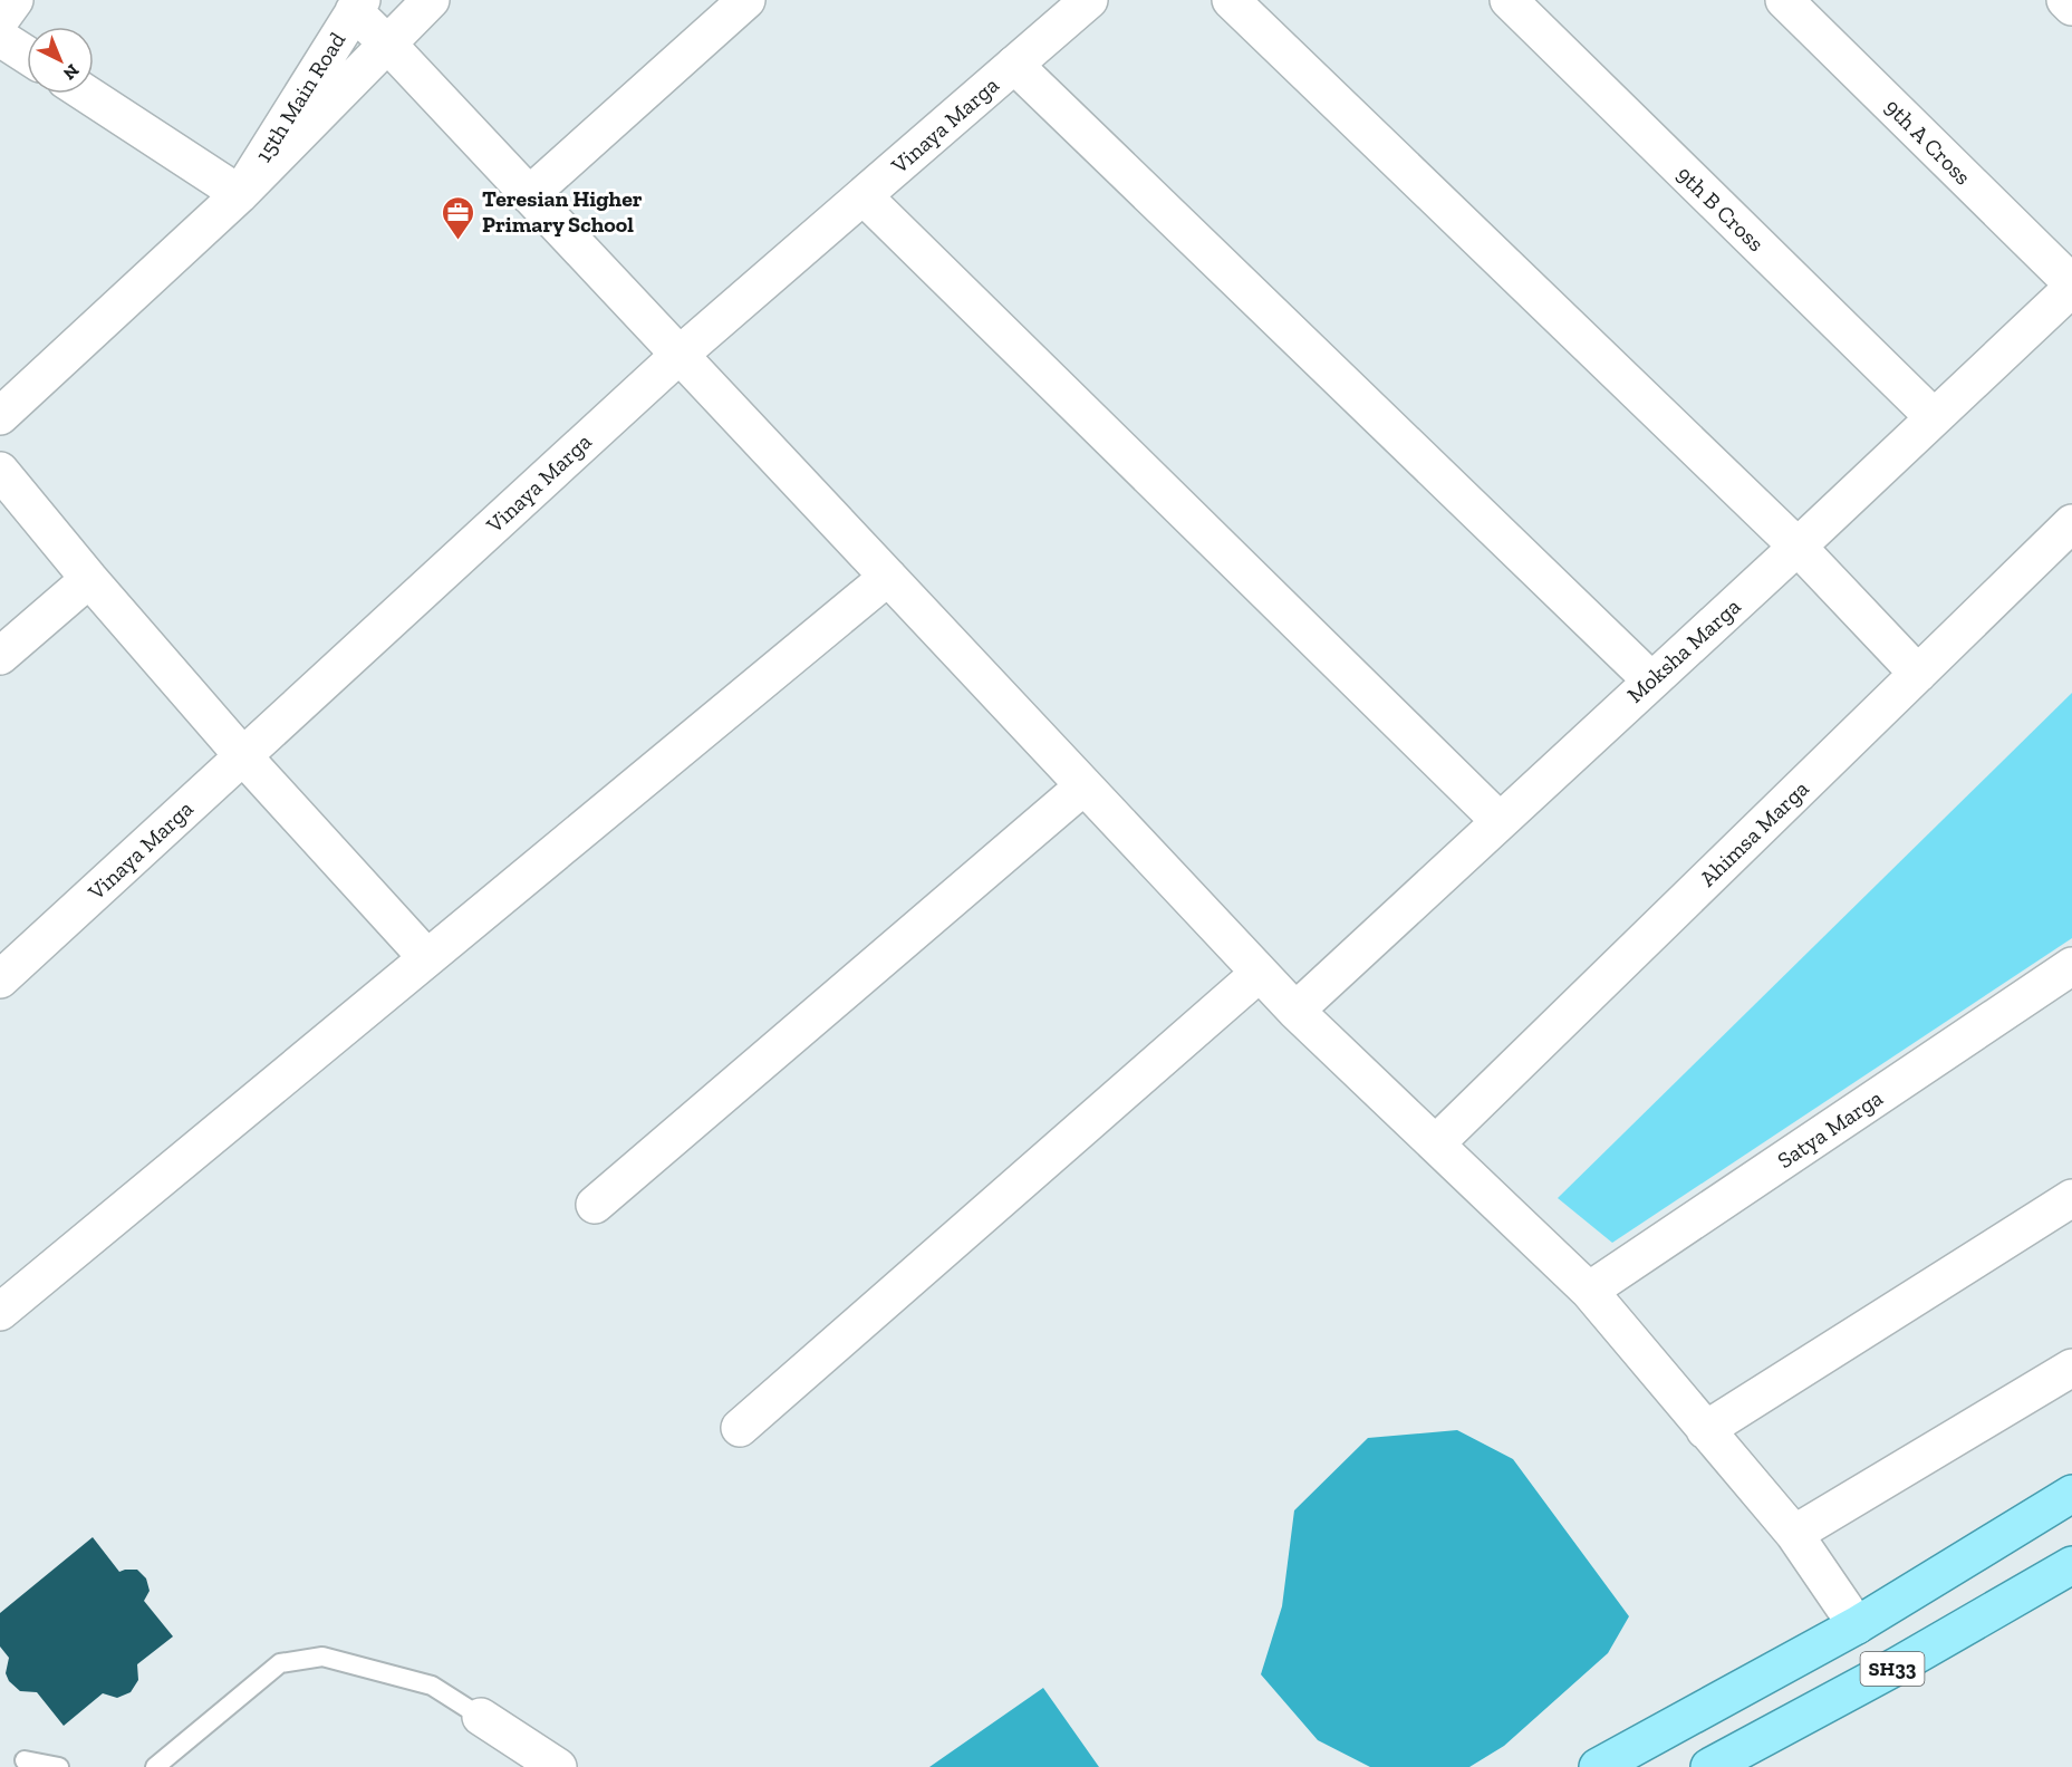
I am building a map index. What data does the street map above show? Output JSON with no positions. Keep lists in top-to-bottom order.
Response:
{
  "streets": {
    "main road": ["SH33"],
    "street": [
      "15th Main Road",
      "Vinaya Marga",
      "9th A Cross",
      "9th B Cross",
      "Moksha Marga",
      "Ahimsa Marga",
      "Satya Marga"
    ]
  },
  "crossings": [
    ["9th A Cross", "Moksha Marga"],
    ["9th B Cross", "Moksha Marga"]
  ],
  "places": {
    "office": ["Teresian Higher Primary School"]
  },
  "north": "bottom right"
}
